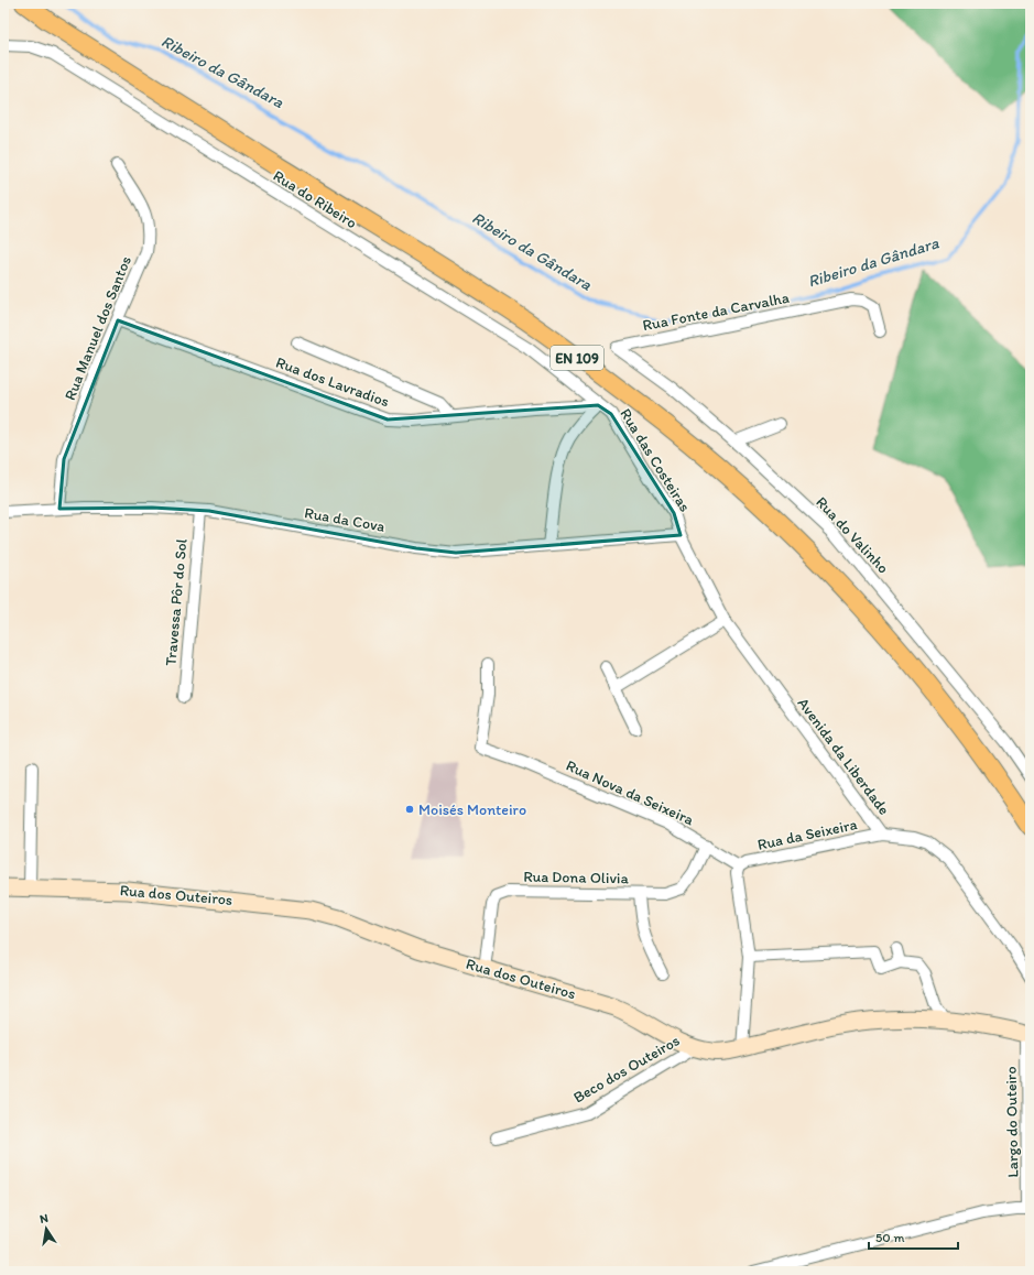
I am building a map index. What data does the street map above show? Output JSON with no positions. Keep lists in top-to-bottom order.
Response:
{
  "streets": {
    "main road": ["EN 109"],
    "street": [
      "Rua do Ribeiro",
      "Rua Fonte da Carvalha",
      "Rua Manuel dos Santos",
      "Rua dos Lavradios",
      "Rua das Costeiras",
      "Rua da Cova",
      "Rua do Valinho",
      "Travessa Pôr do Sol",
      "Avenida da Liberdade",
      "Rua Nova da Seixeira",
      "Rua da Seixeira",
      "Rua Dona Olivia",
      "Rua dos Outeiros",
      "Beco dos Outeiros",
      "Largo do Outeiro"
    ]
  },
  "crossings": [
    ["Rua do Ribeiro", "Rua dos Lavradios"],
    ["Rua do Ribeiro", "Rua das Costeiras"],
    ["Rua Fonte da Carvalha", "Rua do Valinho"],
    ["Rua Manuel dos Santos", "Rua dos Lavradios"],
    ["Rua Manuel dos Santos", "Rua da Cova"],
    ["Rua dos Lavradios", "Rua das Costeiras"],
    ["Rua das Costeiras", "Rua da Cova"],
    ["Rua das Costeiras", "Avenida da Liberdade"],
    ["Rua da Cova", "Travessa Pôr do Sol"],
    ["Rua da Cova", "Avenida da Liberdade"],
    ["Avenida da Liberdade", "Rua da Seixeira"],
    ["Rua Nova da Seixeira", "Rua da Seixeira"],
    ["Rua Nova da Seixeira", "Rua Dona Olivia"],
    ["Rua Dona Olivia", "Rua dos Outeiros"],
    ["Rua dos Outeiros", "Beco dos Outeiros"],
    ["Rua dos Outeiros", "Largo do Outeiro"]
  ],
  "water": ["Ribeiro da Gândara"],
  "places": ["Moisés Monteiro"],
  "scale_bar": "50 m",
  "north": "top"
}
